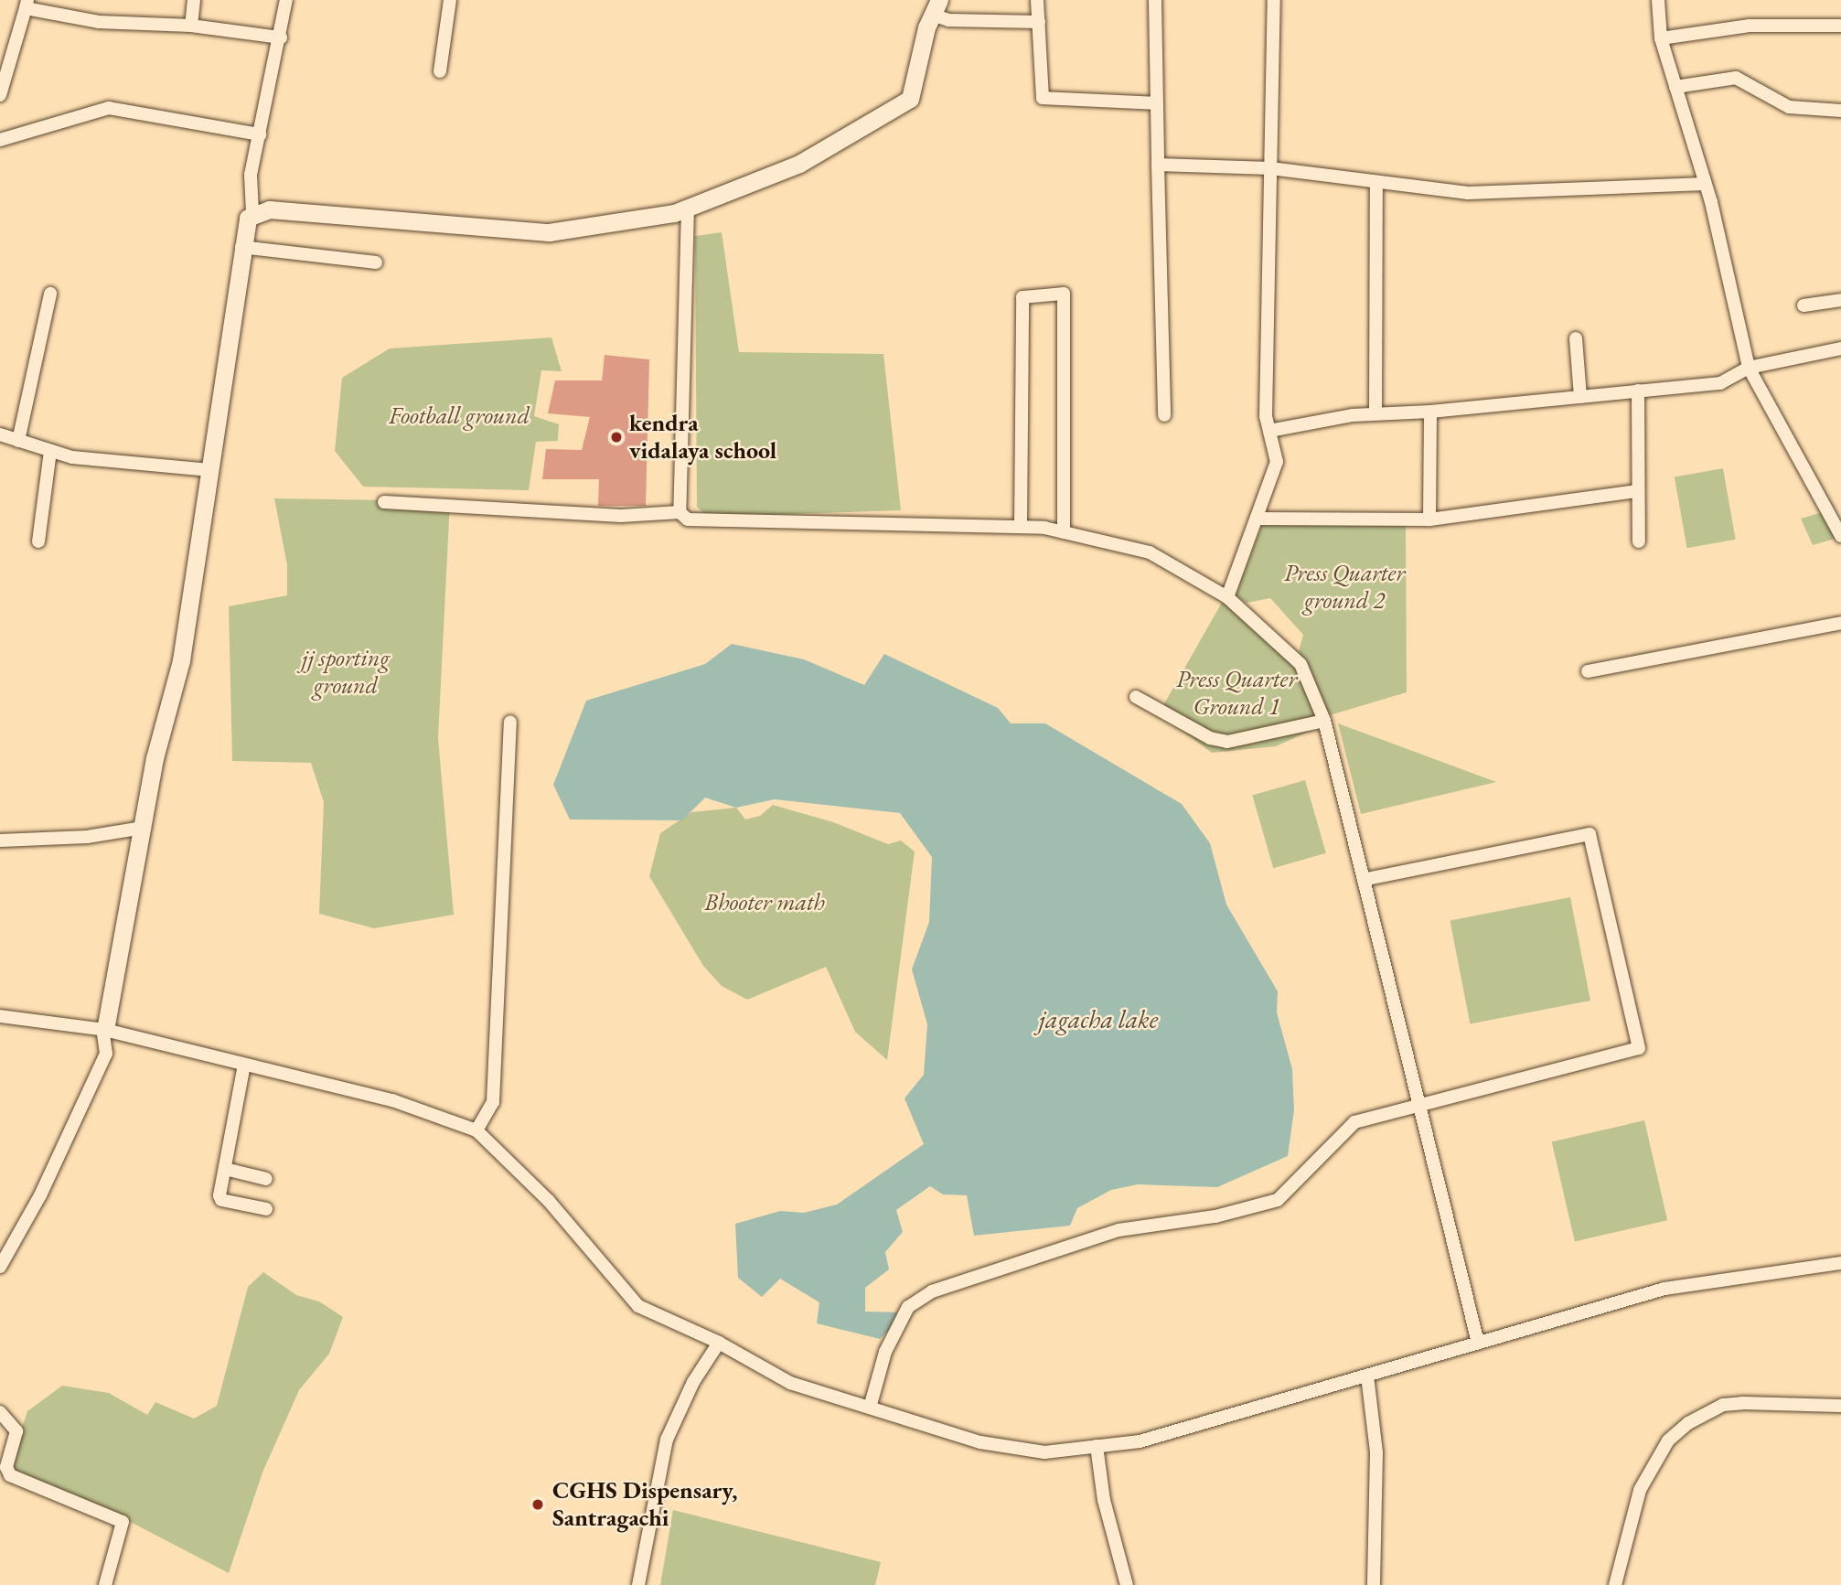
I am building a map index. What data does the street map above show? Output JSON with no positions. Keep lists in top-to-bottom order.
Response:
{
  "water": ["jagacha lake"],
  "parks": [
    "Football ground",
    "Press Quarter ground 2",
    "jj sporting ground",
    "Press Quarter Ground 1",
    "Bhooter math"
  ],
  "places": ["kendra vidalaya school", "CGHS Dispensary, Santragachi"]
}
